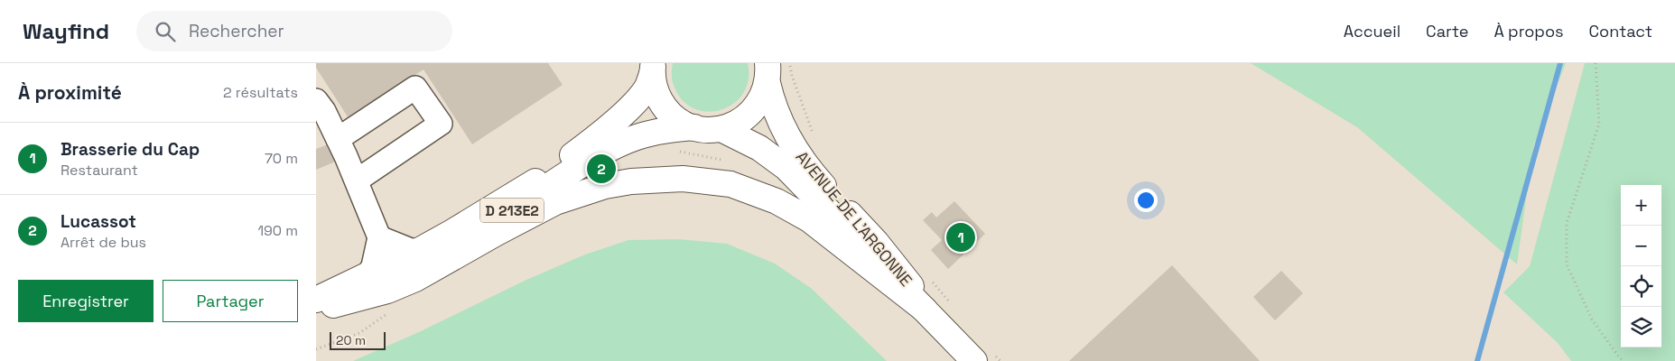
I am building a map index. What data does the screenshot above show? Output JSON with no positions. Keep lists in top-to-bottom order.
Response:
{
  "streets": {
    "main road": ["D 213E2", "AVENUE DE L'ARGONNE"]
  },
  "scale_bar": "20 m",
  "page": {
    "header": "Wayfind",
    "search": "Rechercher",
    "nav": [
      "Accueil",
      "Carte",
      "À propos",
      "Contact"
    ],
    "heading": ["À proximité", "2 résultats"],
    "list": [
      {
        "mark": "1",
        "name": "Brasserie du Cap",
        "note": "Restaurant",
        "value": "70 m"
      },
      {
        "mark": "2",
        "name": "Lucassot",
        "note": "Arrêt de bus",
        "value": "190 m"
      }
    ],
    "pins": ["2", "1"],
    "map_buttons": ["+", "−"],
    "buttons": ["Enregistrer", "Partager"],
    "scale": "20 m"
  }
}
